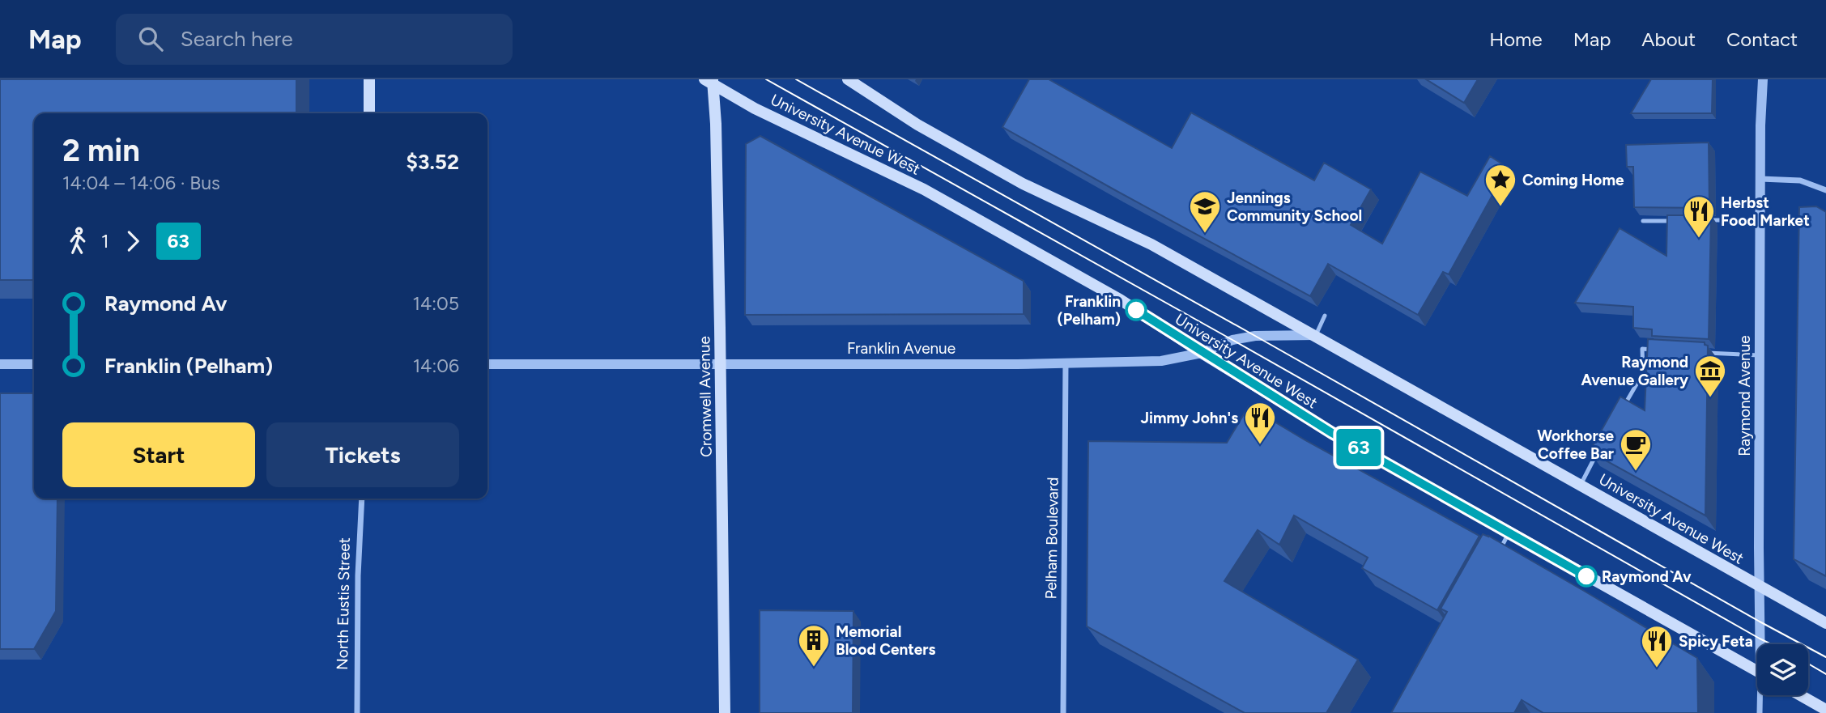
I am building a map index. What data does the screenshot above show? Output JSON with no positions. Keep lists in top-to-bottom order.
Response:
{
  "streets": {
    "main road": ["University Avenue West", "Cromwell Avenue"],
    "street": [
      "Franklin Avenue",
      "Raymond Avenue",
      "Pelham Boulevard",
      "North Eustis Street"
    ]
  },
  "crossings": [
    ["University Avenue West", "Franklin Avenue"],
    ["University Avenue West", "Raymond Avenue"],
    ["University Avenue West", "Cromwell Avenue"],
    ["Franklin Avenue", "Cromwell Avenue"],
    ["Franklin Avenue", "Pelham Boulevard"]
  ],
  "places": {
    "place": ["Coming Home"],
    "school or university": ["Jennings Community School"],
    "restaurant": ["Herbst Food Market", "Jimmy John's", "Spicy Feta"],
    "other": ["Franklin (Pelham)", "Raymond Av"],
    "museum": ["Raymond Avenue Gallery"],
    "cafe": ["Workhorse Coffee Bar"],
    "building": ["Memorial Blood Centers"]
  },
  "lines": ["bus line 63"],
  "page": {
    "header": "Map",
    "search": "Search here",
    "nav": [
      "Home",
      "Map",
      "About",
      "Contact"
    ],
    "on_map": "63",
    "heading": ["2 min", "14:04 – 14:06 · Bus", "$3.52"],
    "legs": ["1", "63"],
    "list": [
      {
        "name": "Raymond Av",
        "value": "14:05"
      },
      {
        "name": "Franklin (Pelham)",
        "value": "14:06"
      }
    ],
    "buttons": ["Start", "Tickets"]
  }
}
